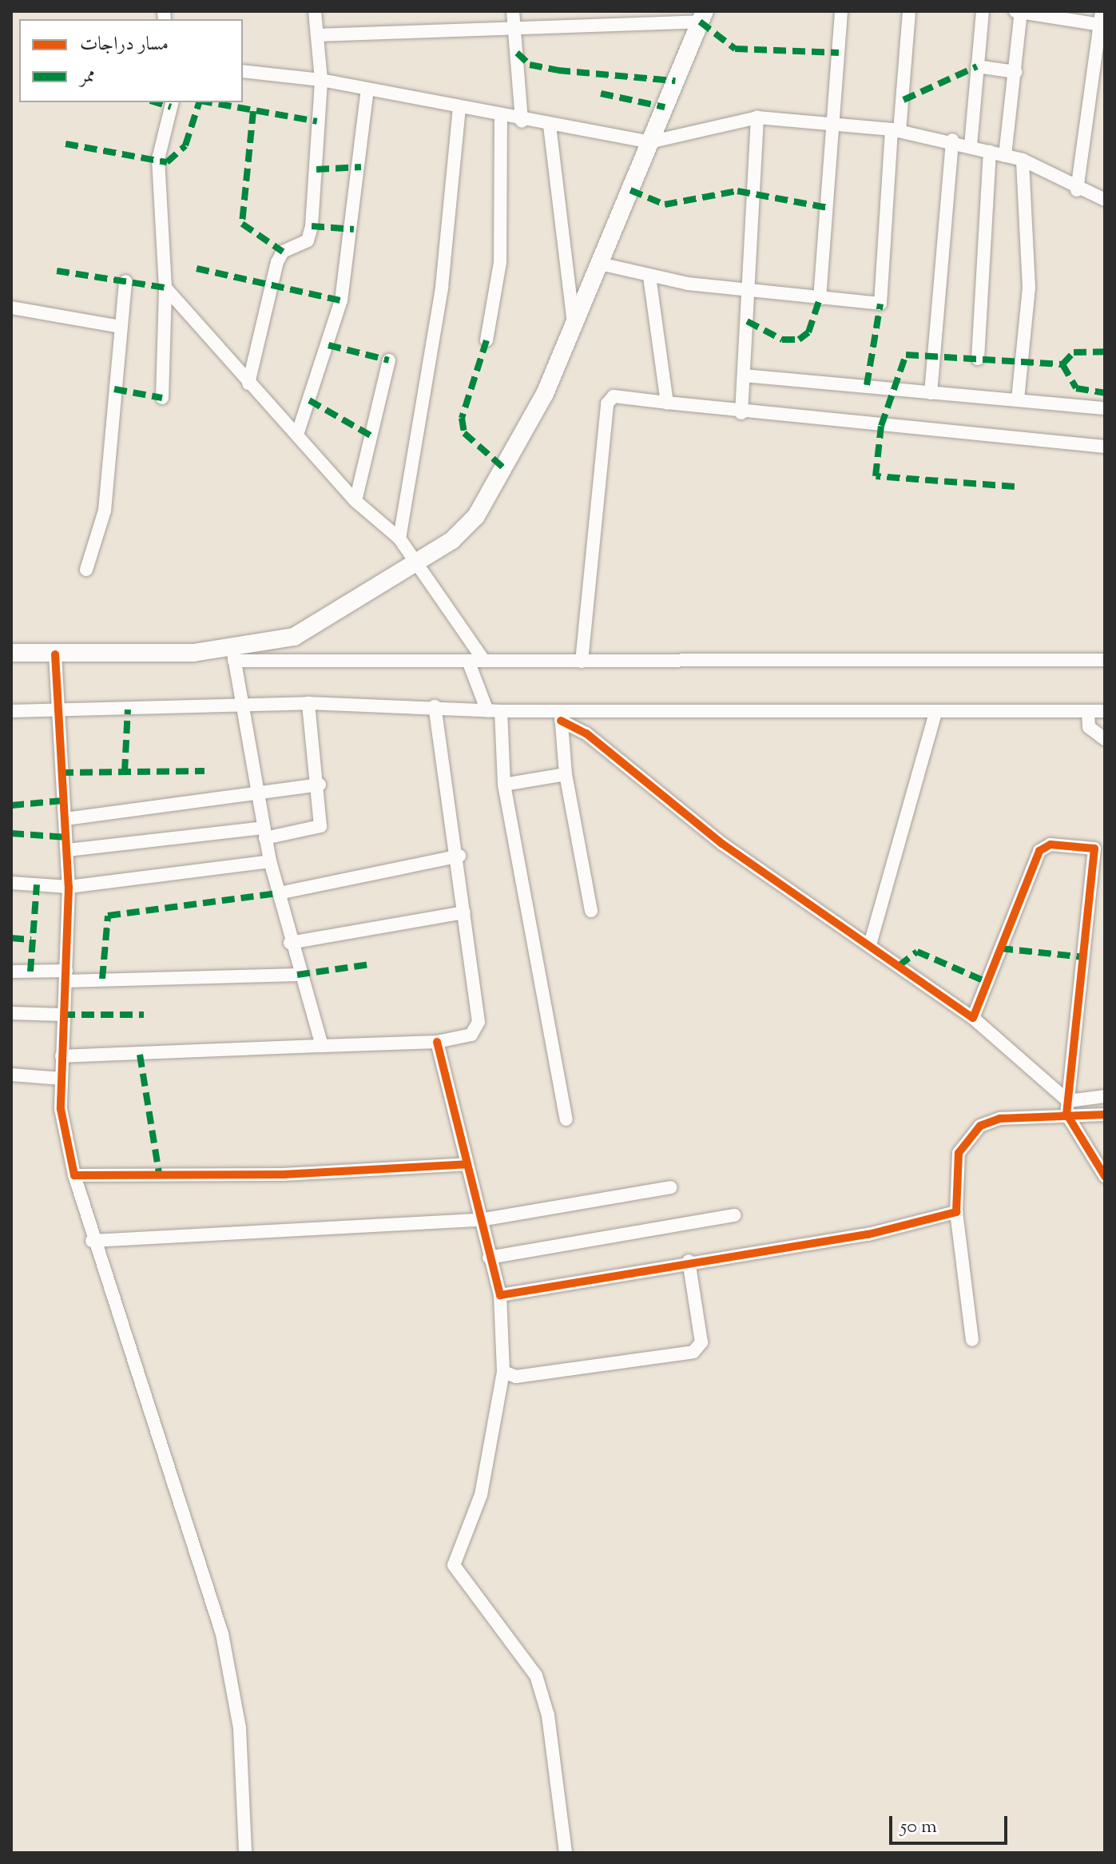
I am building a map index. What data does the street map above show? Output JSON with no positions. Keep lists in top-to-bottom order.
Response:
{
  "legend": ["مسار دراجات", "ممر"],
  "scale_bar": "50 m"
}
